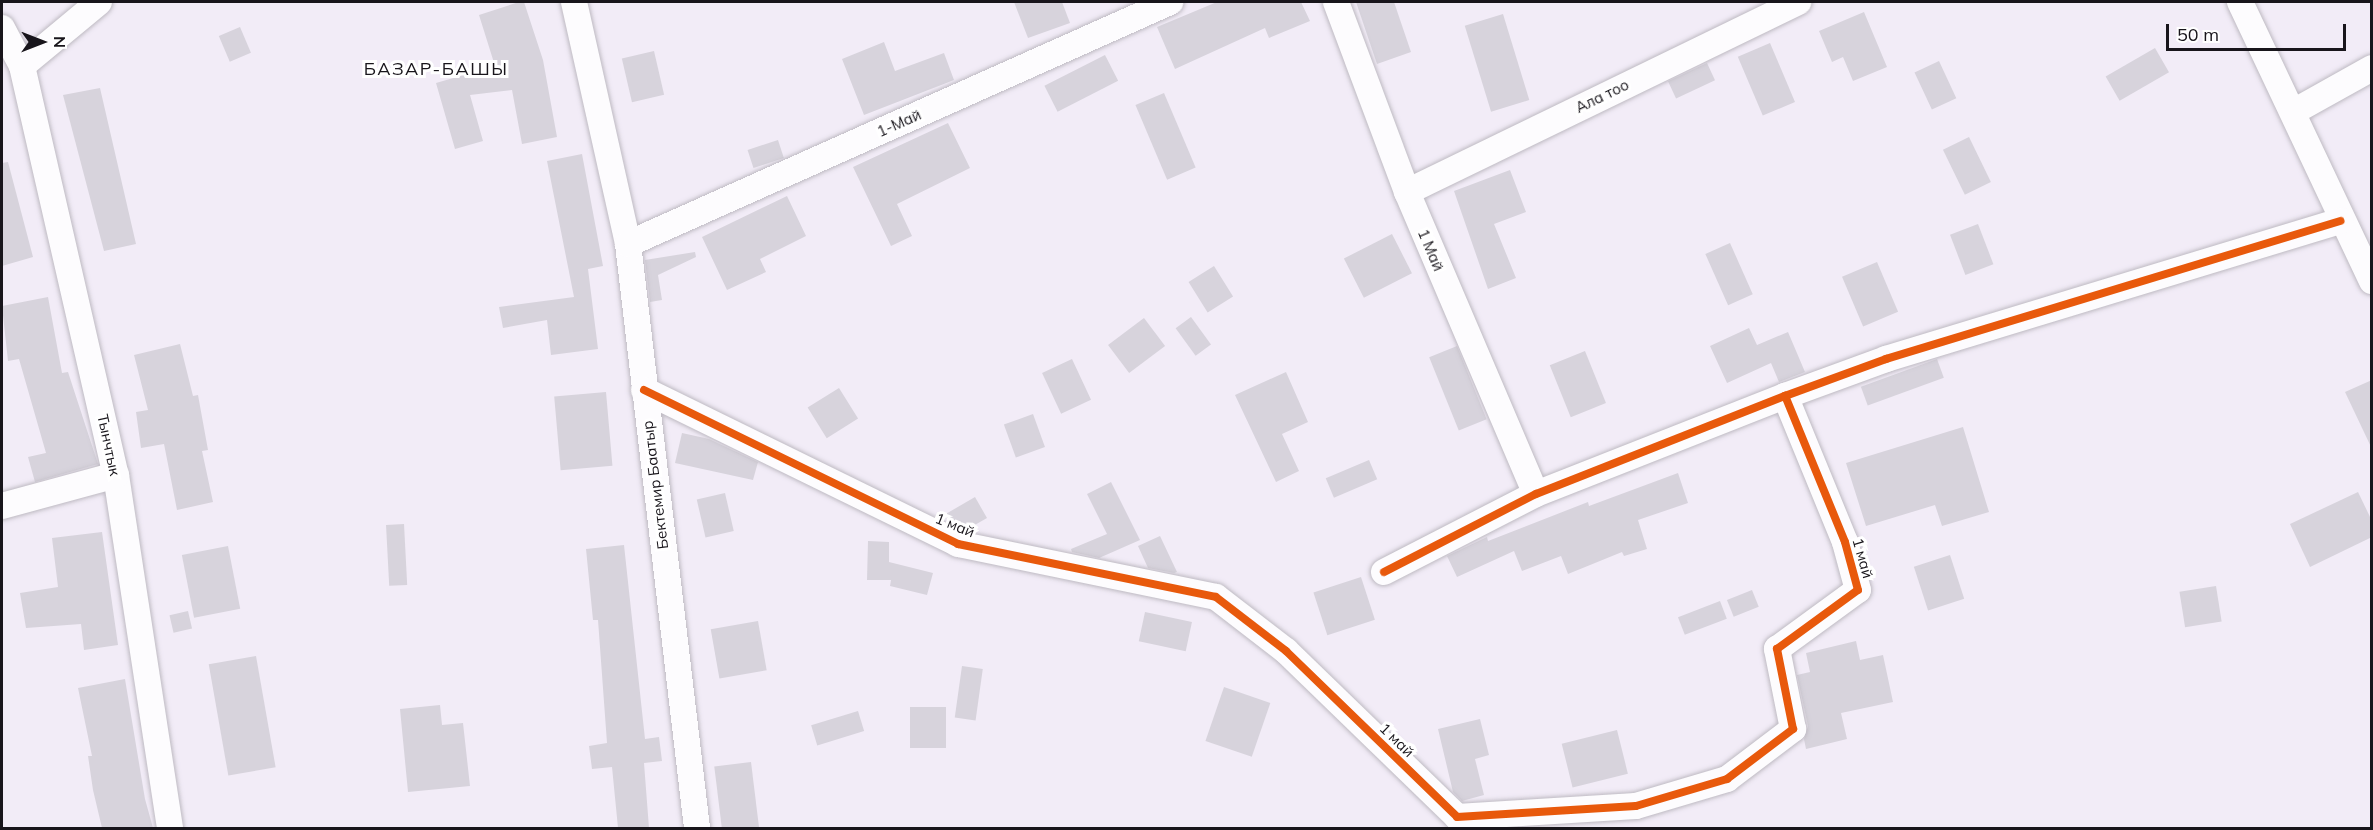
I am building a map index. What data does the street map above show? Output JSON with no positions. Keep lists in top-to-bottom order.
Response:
{
  "streets": {
    "street": [
      "Ала тоо",
      "1-Май",
      "1 Май",
      "Тынчтык",
      "Бектемир Баатыр",
      "1 май"
    ]
  },
  "crossings": [
    ["Ала тоо", "1 Май"],
    ["1-Май", "Бектемир Баатыр"],
    ["Бектемир Баатыр", "1 май"]
  ],
  "districts": ["БАЗАР-БАШЫ"],
  "scale_bar": "50 m",
  "north": "right"
}
